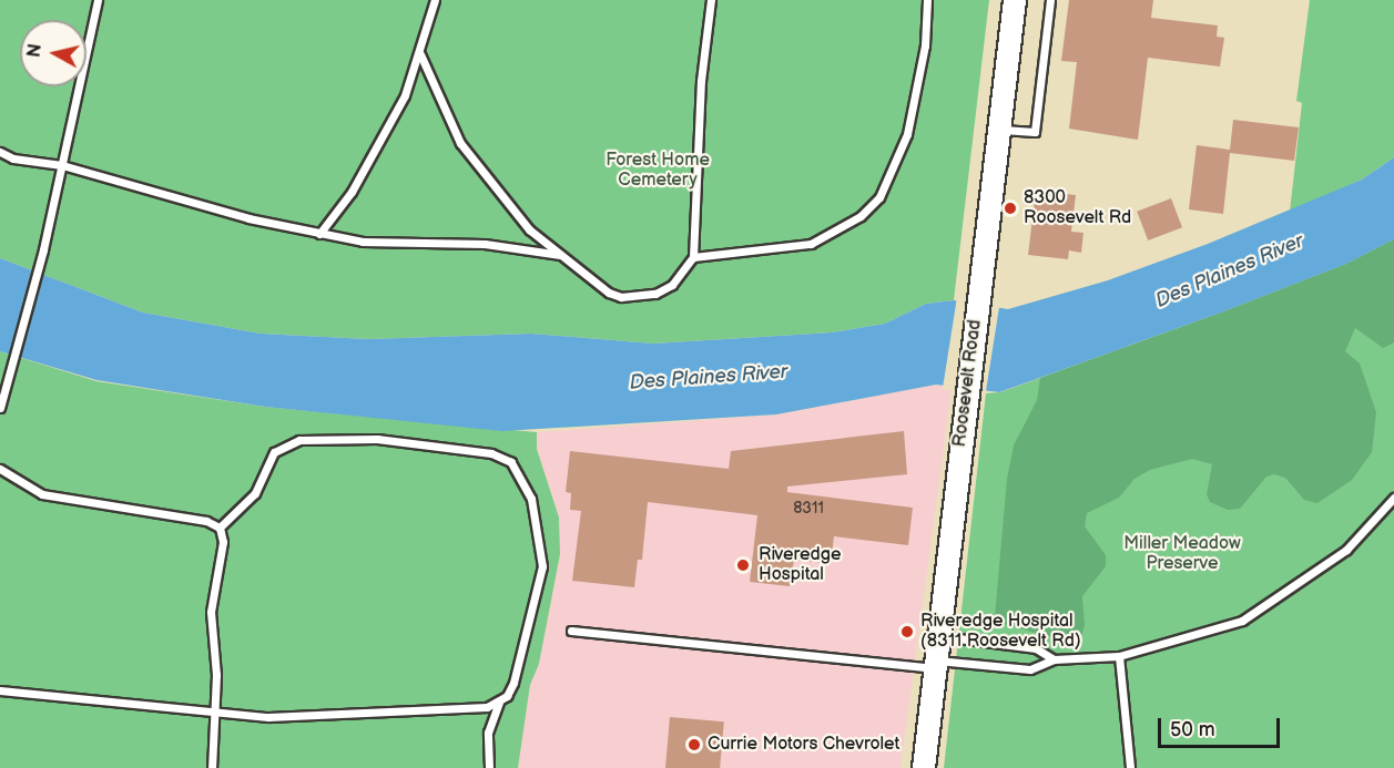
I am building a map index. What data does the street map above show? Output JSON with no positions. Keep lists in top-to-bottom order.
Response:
{
  "streets": {
    "main road": ["Roosevelt Road"]
  },
  "water": ["Des Plaines River"],
  "parks": ["Forest Home Cemetery", "Miller Meadow Preserve"],
  "places": [
    "8300 Roosevelt Rd",
    "Riveredge Hospital",
    "Riveredge Hospital (8311 Roosevelt Rd)",
    "Currie Motors Chevrolet"
  ],
  "house_numbers": ["8311"],
  "scale_bar": "50 m",
  "north": "left"
}
